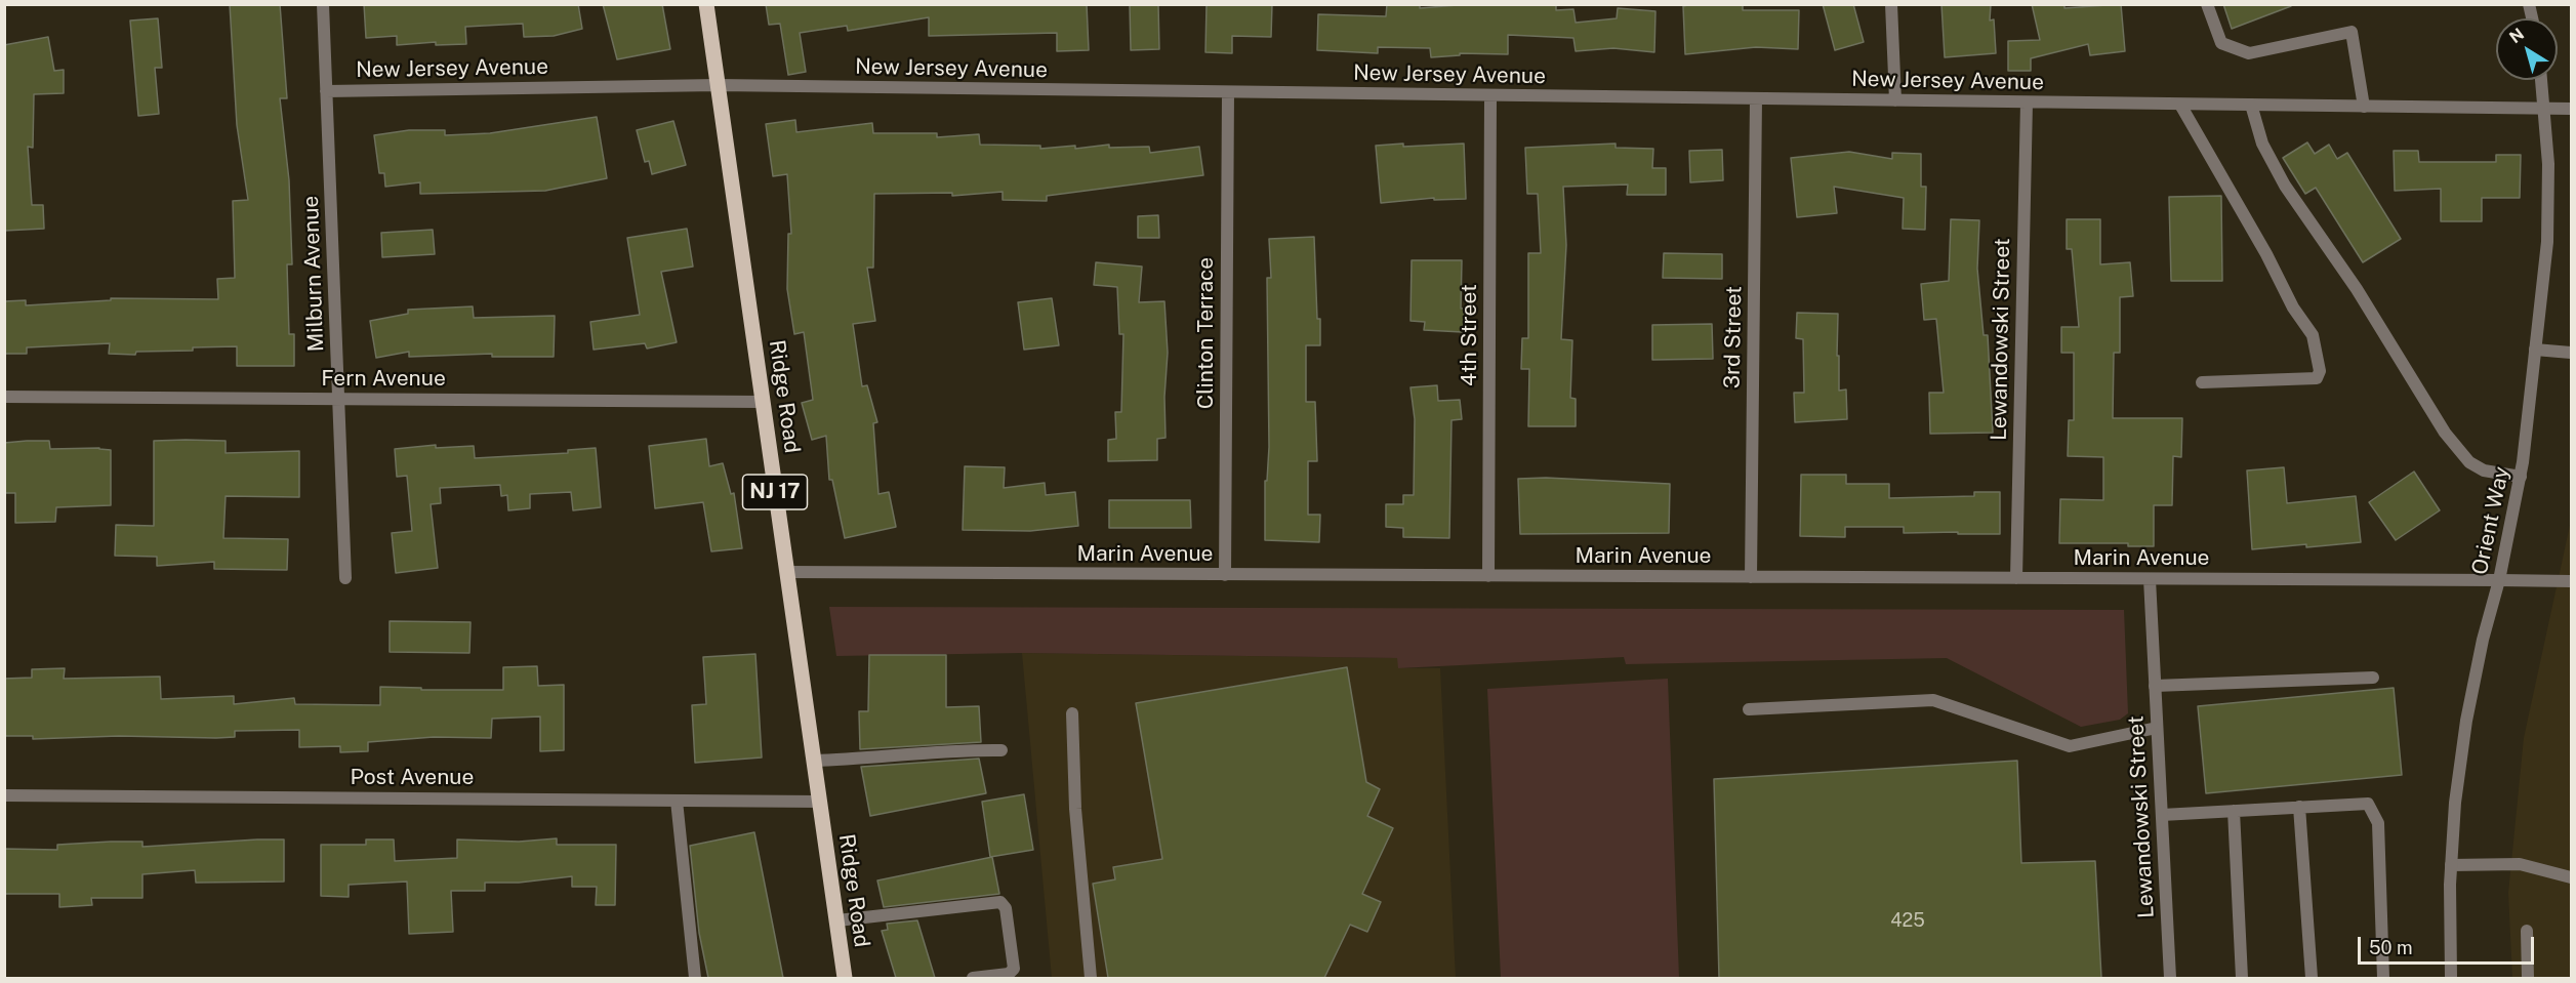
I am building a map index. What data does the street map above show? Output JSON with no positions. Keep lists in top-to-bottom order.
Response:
{
  "streets": {
    "main road": ["Ridge Road", "NJ 17"],
    "street": [
      "New Jersey Avenue",
      "Milburn Avenue",
      "Clinton Terrace",
      "4th Street",
      "3rd Street",
      "Lewandowski Street",
      "Fern Avenue",
      "Orient Way",
      "Marin Avenue",
      "Post Avenue"
    ]
  },
  "crossings": [
    ["New Jersey Avenue", "Milburn Avenue"],
    ["New Jersey Avenue", "Clinton Terrace"],
    ["New Jersey Avenue", "4th Street"],
    ["New Jersey Avenue", "3rd Street"],
    ["New Jersey Avenue", "Lewandowski Street"],
    ["New Jersey Avenue", "Ridge Road"],
    ["New Jersey Avenue", "Orient Way"],
    ["Milburn Avenue", "Fern Avenue"],
    ["Clinton Terrace", "Marin Avenue"],
    ["4th Street", "Marin Avenue"],
    ["3rd Street", "Marin Avenue"],
    ["Lewandowski Street", "Marin Avenue"],
    ["Fern Avenue", "Ridge Road"],
    ["Ridge Road", "Marin Avenue"],
    ["Ridge Road", "Post Avenue"],
    ["Orient Way", "Marin Avenue"]
  ],
  "house_numbers": ["425"],
  "scale_bar": "50 m",
  "north": "top left"
}
